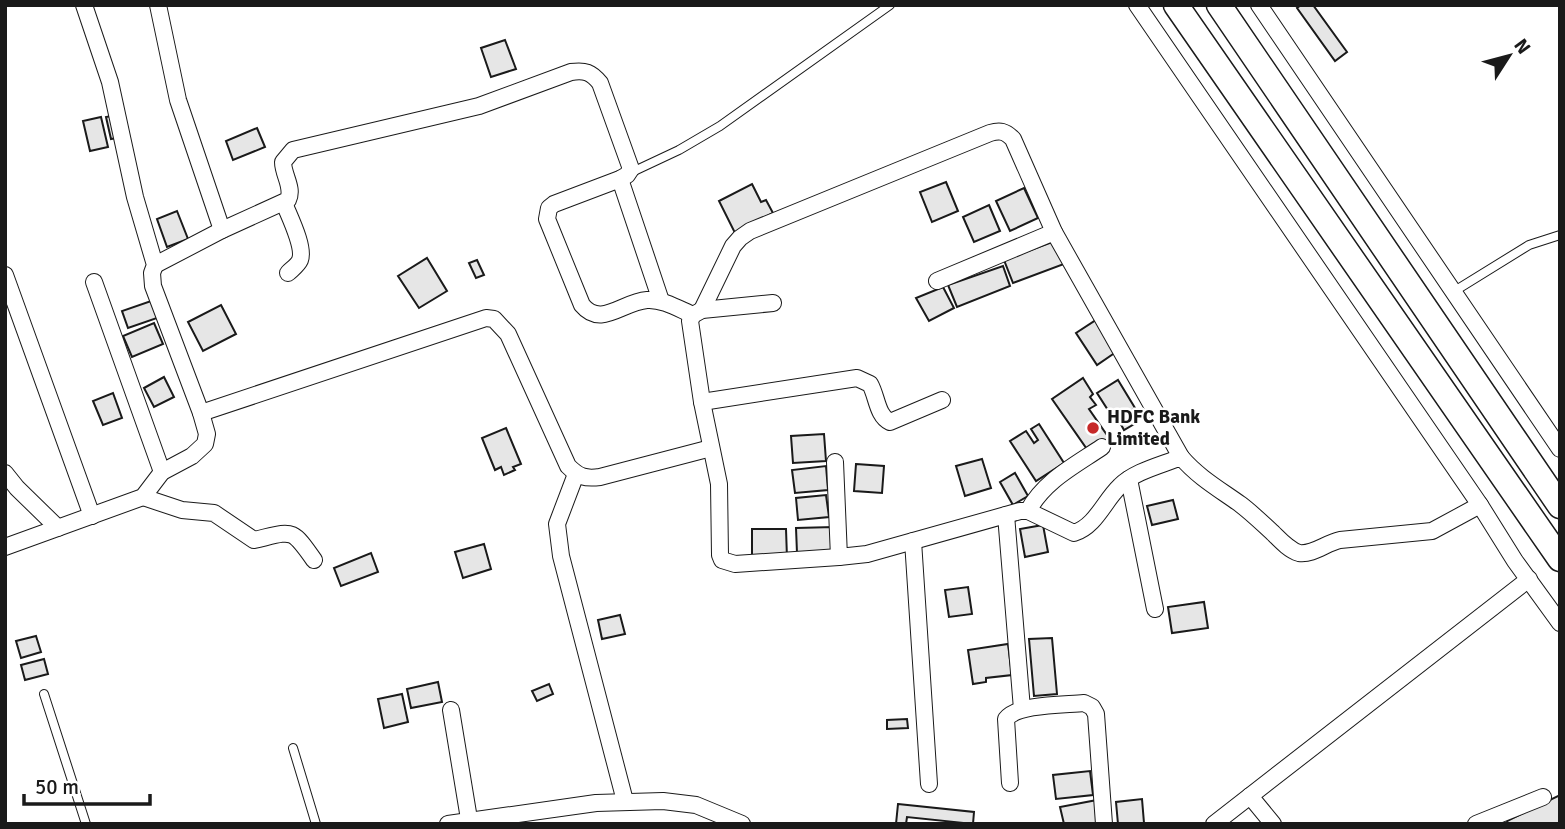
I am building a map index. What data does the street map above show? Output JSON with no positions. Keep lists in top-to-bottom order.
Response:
{
  "places": ["HDFC Bank Limited"],
  "scale_bar": "50 m",
  "north": "top right"
}
